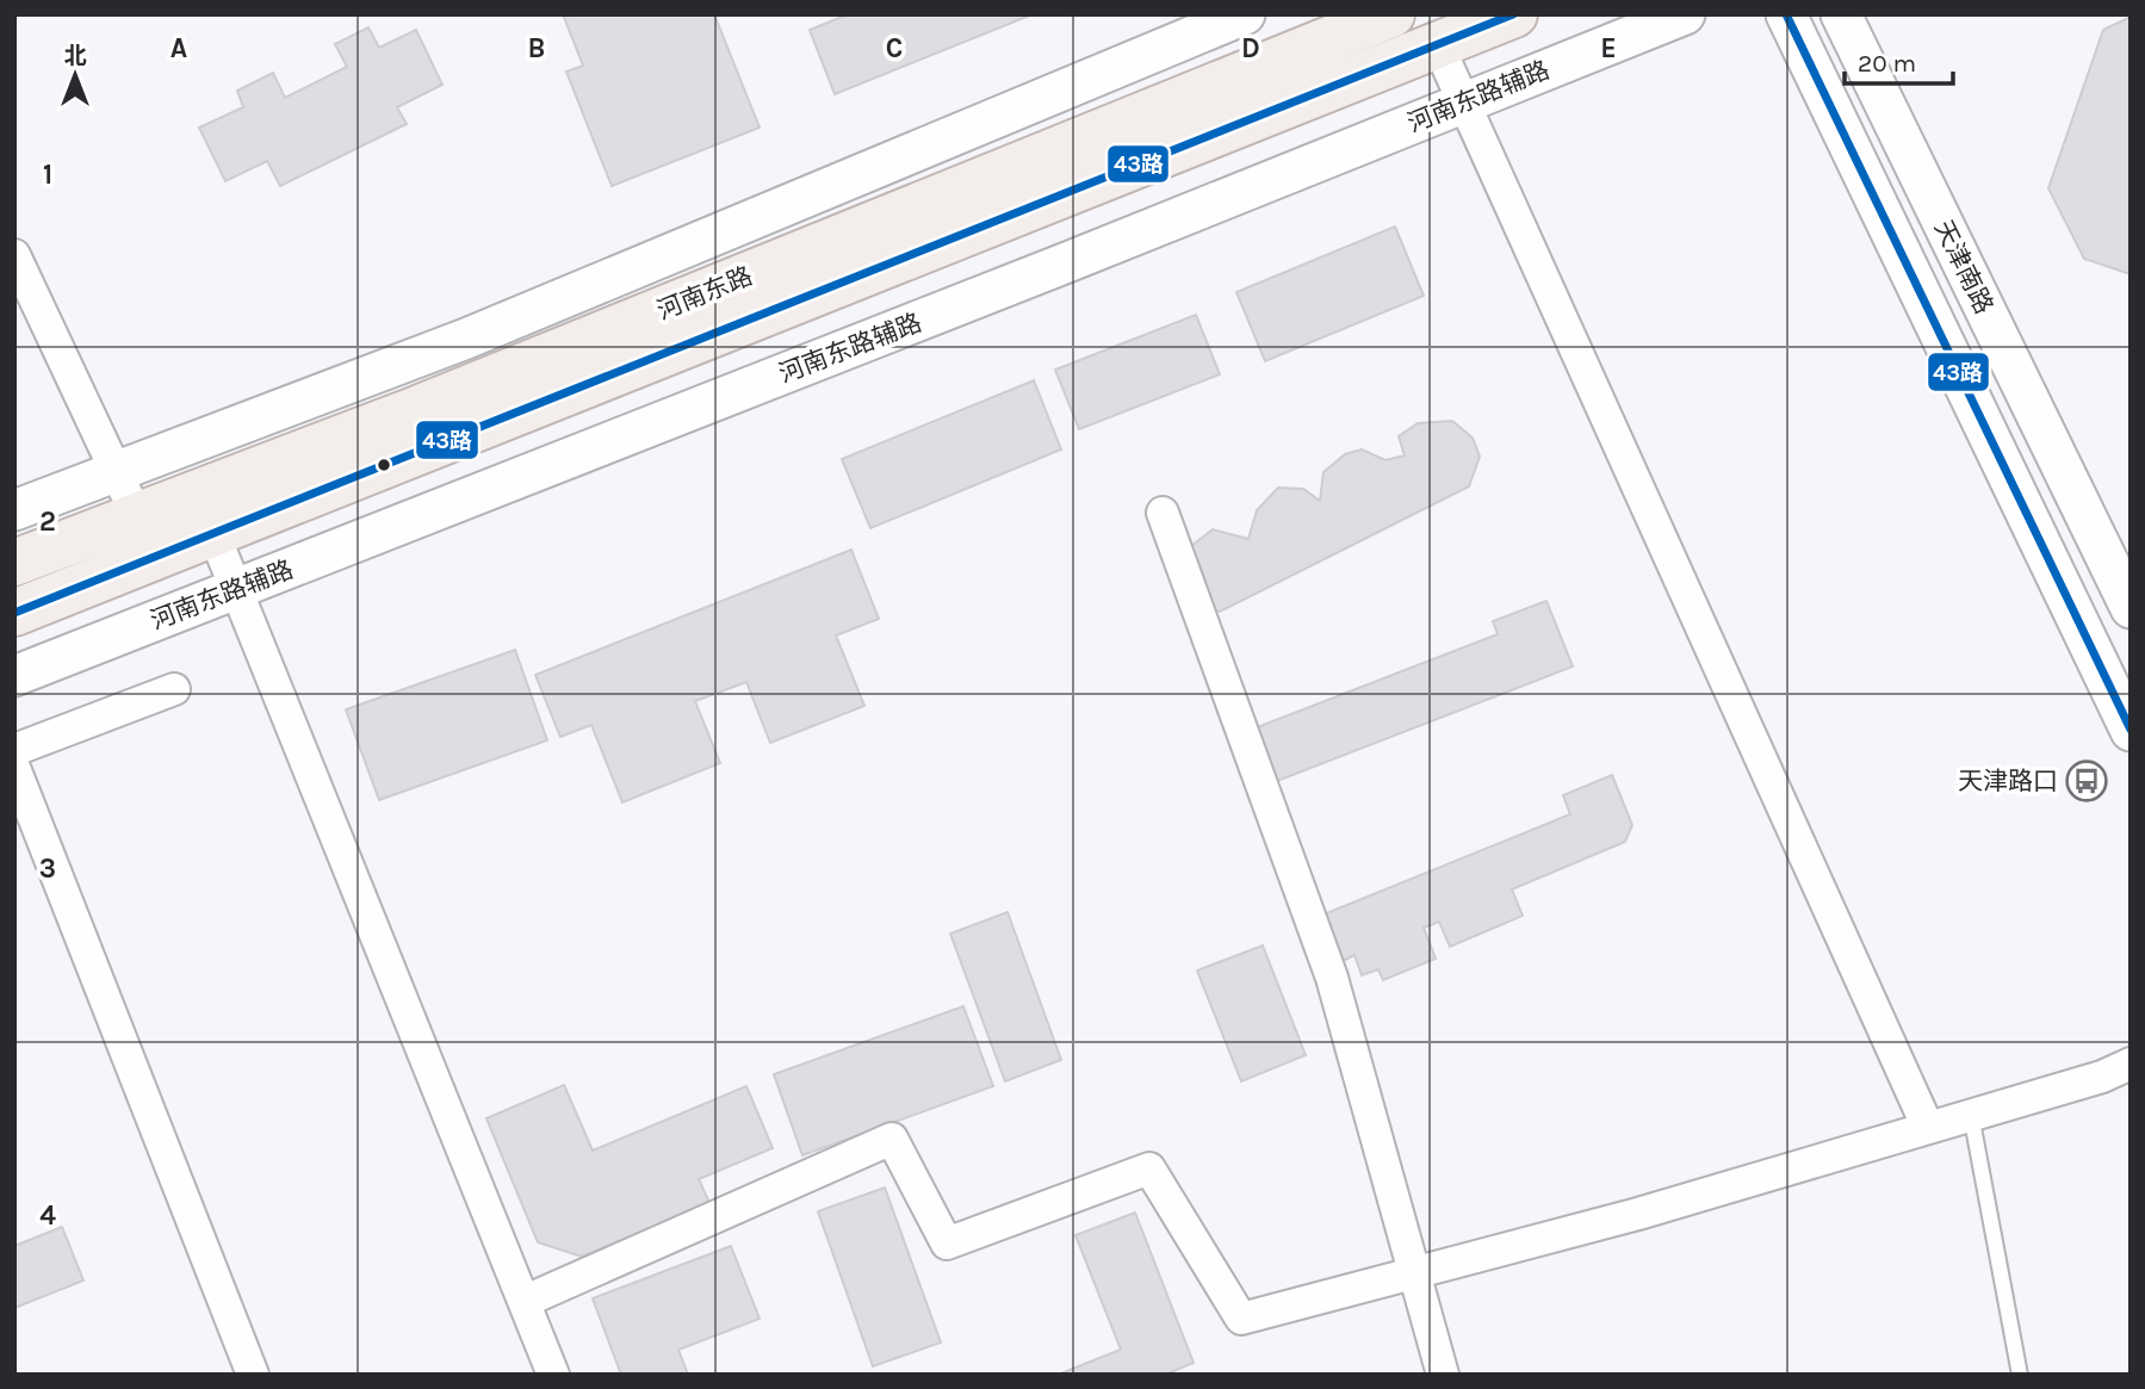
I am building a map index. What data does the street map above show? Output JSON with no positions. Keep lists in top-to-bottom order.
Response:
{
  "streets": {
    "main road": ["河南东路"],
    "street": ["河南东路辅路", "天津南路"]
  },
  "places": {
    "bus stop": ["天津路口"]
  },
  "lines": ["transit line 43路"],
  "scale_bar": "20 m",
  "north": "top",
  "grid": {
    "columns": [
      "A",
      "B",
      "C",
      "D",
      "E"
    ],
    "rows": [
      "1",
      "2",
      "3",
      "4"
    ]
  }
}
